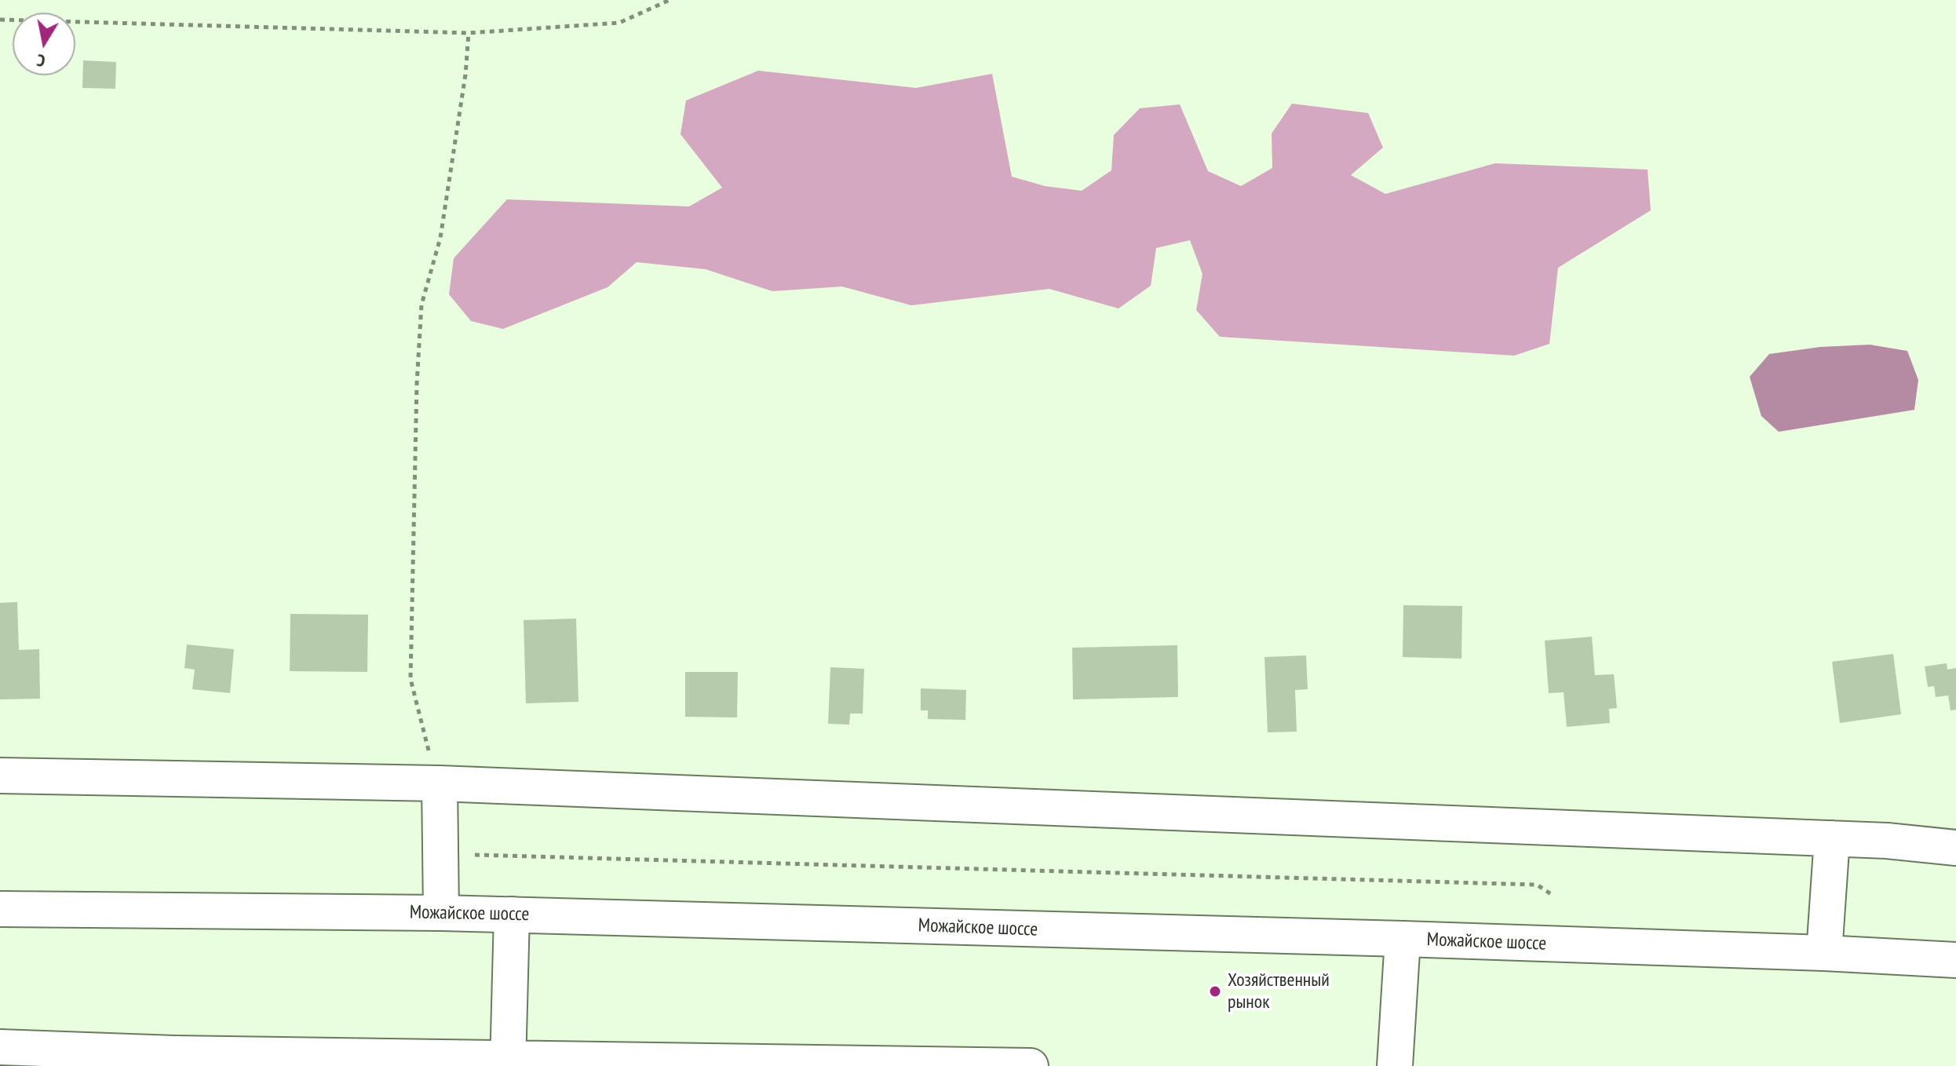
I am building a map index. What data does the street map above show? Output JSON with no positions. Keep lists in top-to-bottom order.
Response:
{
  "streets": {
    "main road": ["Можайское шоссе"]
  },
  "places": ["Хозяйственный рынок"],
  "north": "bottom"
}
